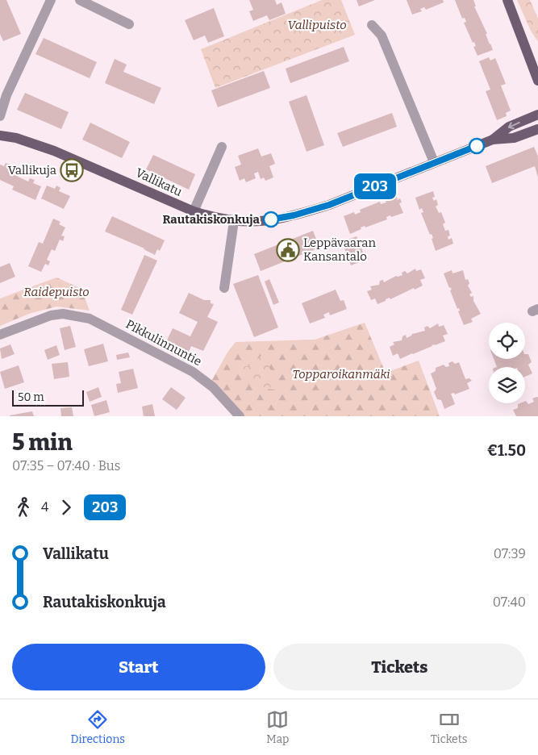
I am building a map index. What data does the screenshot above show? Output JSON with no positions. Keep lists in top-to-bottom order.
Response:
{
  "streets": {
    "main road": ["Vallikatu"],
    "street": ["Pikkulinnuntie"]
  },
  "parks": ["Vallipuisto", "Raidepuisto", "Topparoikanmäki"],
  "places": {
    "bus stop": ["Vallikuja"],
    "other": ["Rautakiskonkuja"],
    "public building": ["Leppävaaran Kansantalo"]
  },
  "lines": ["bus line 203"],
  "scale_bar": "50 m",
  "page": {
    "on_map": "203",
    "scale": "50 m",
    "heading": ["5 min", "07:35 – 07:40 · Bus", "€1.50"],
    "legs": ["4", "203"],
    "list": [
      {
        "name": "Vallikatu",
        "value": "07:39"
      },
      {
        "name": "Rautakiskonkuja",
        "value": "07:40"
      }
    ],
    "buttons": ["Start", "Tickets"],
    "tabs": ["Directions", "Map", "Tickets"]
  }
}
